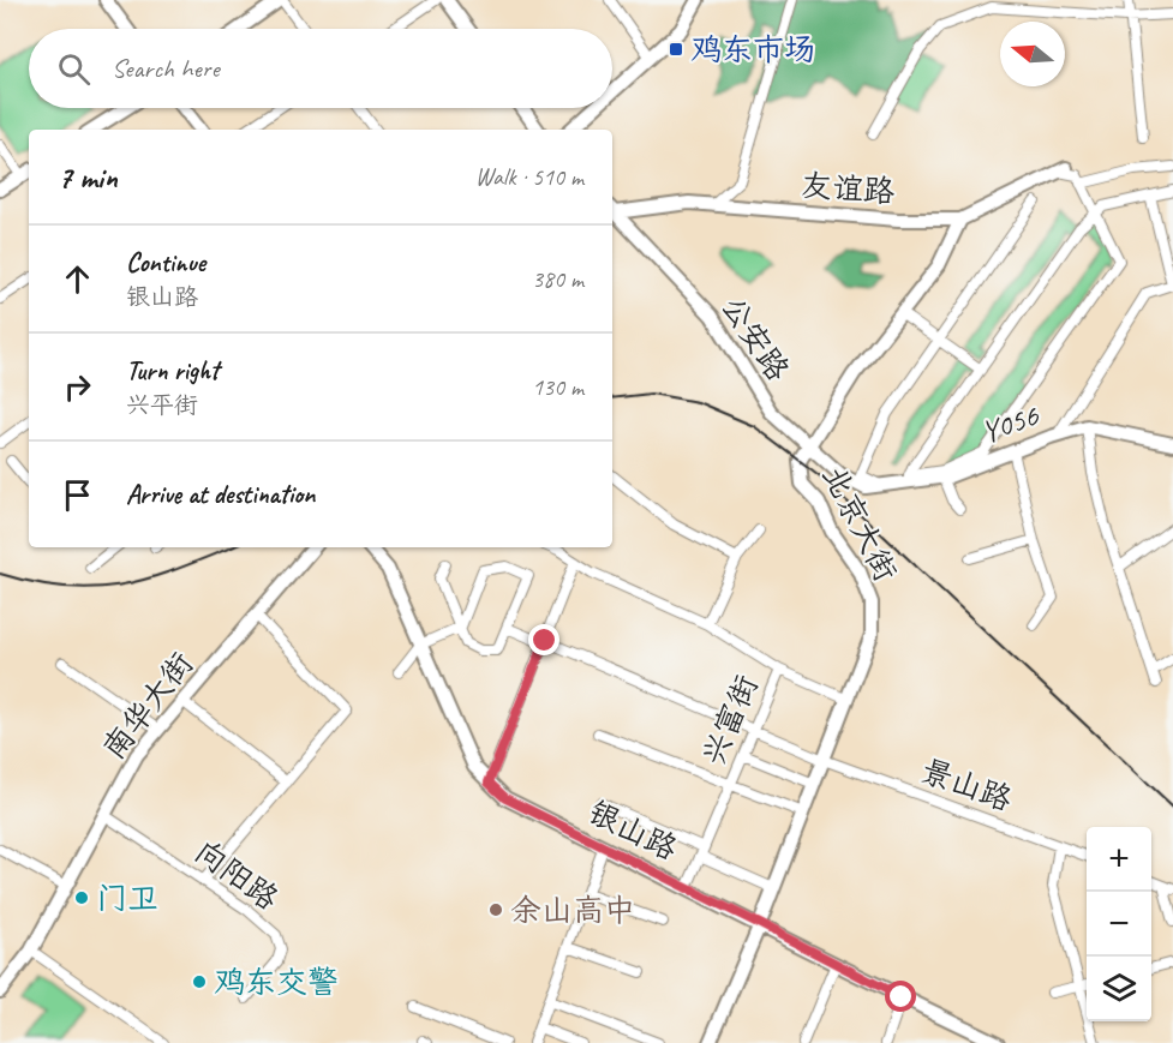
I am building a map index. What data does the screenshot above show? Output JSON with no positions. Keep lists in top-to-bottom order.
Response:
{
  "streets": {
    "street": [
      "友谊路",
      "公安路",
      "Y056",
      "北京大街",
      "南华大街",
      "兴富街",
      "景山路",
      "银山路",
      "向阳路"
    ]
  },
  "crossings": [
    ["友谊路", "北京大街"],
    ["公安路", "Y056"],
    ["公安路", "北京大街"],
    ["北京大街", "景山路"],
    ["北京大街", "银山路"],
    ["南华大街", "向阳路"],
    ["兴富街", "景山路"],
    ["兴富街", "银山路"]
  ],
  "places": {
    "transit": ["鸡东市场"],
    "other": ["门卫", "余山高中", "鸡东交警"]
  },
  "north": "left",
  "page": {
    "search": "Search here",
    "heading": ["7 min", "Walk · 510 m"],
    "list": [
      ["Continue", "银山路", "380 m"],
      ["Turn right", "兴平街", "130 m"],
      "Arrive at destination"
    ],
    "map_buttons": ["+", "−"]
  }
}
